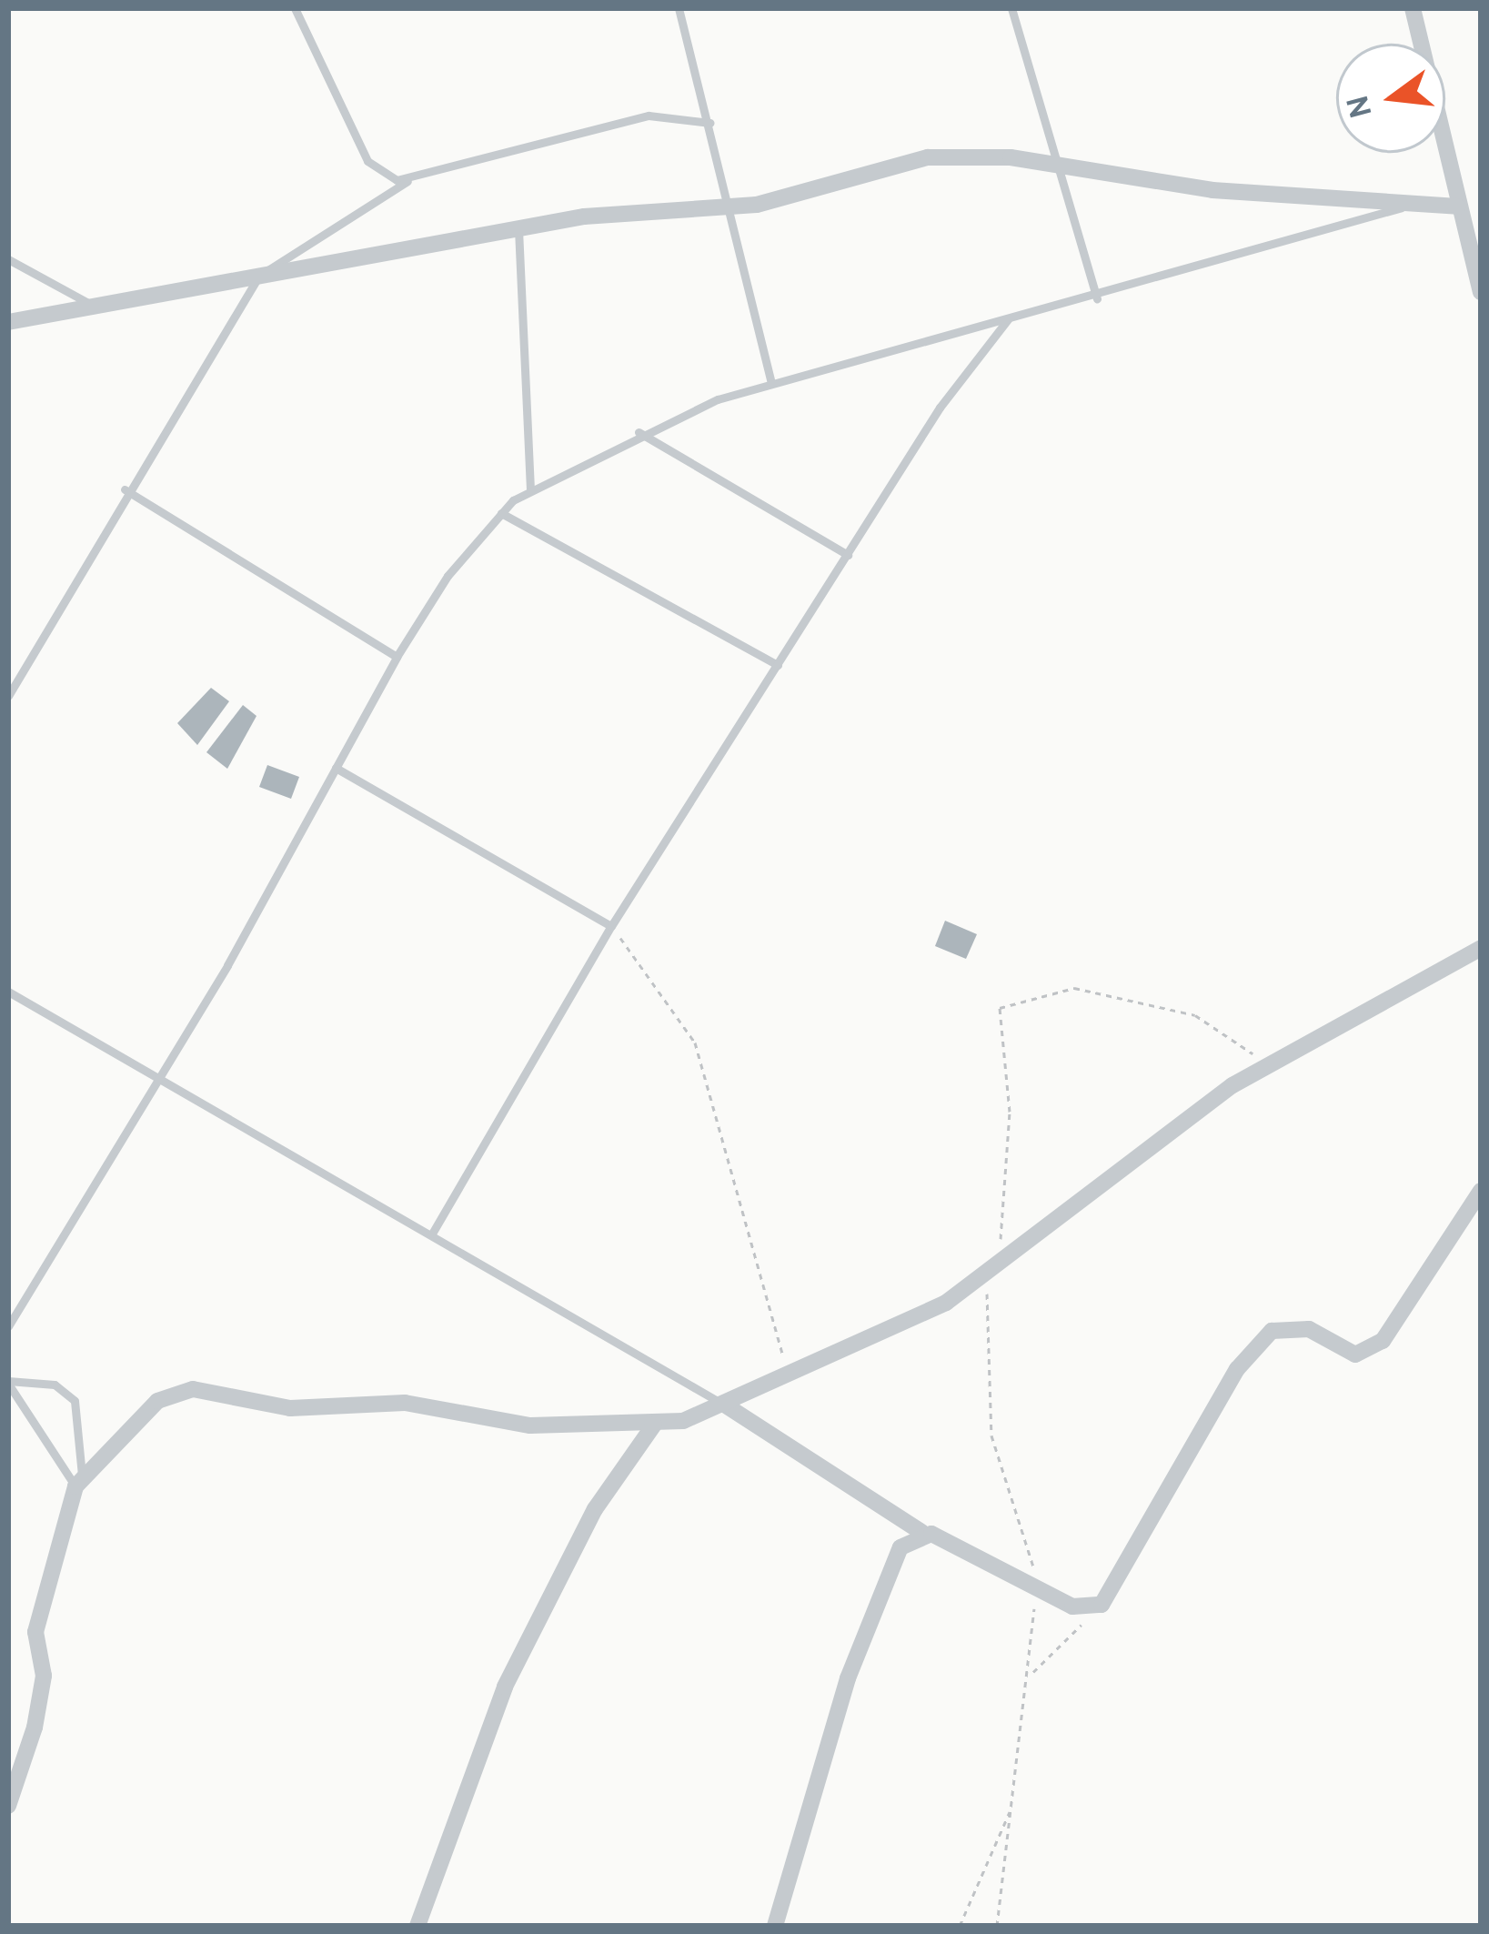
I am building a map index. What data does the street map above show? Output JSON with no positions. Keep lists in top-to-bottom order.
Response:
{
  "north": "left"
}
